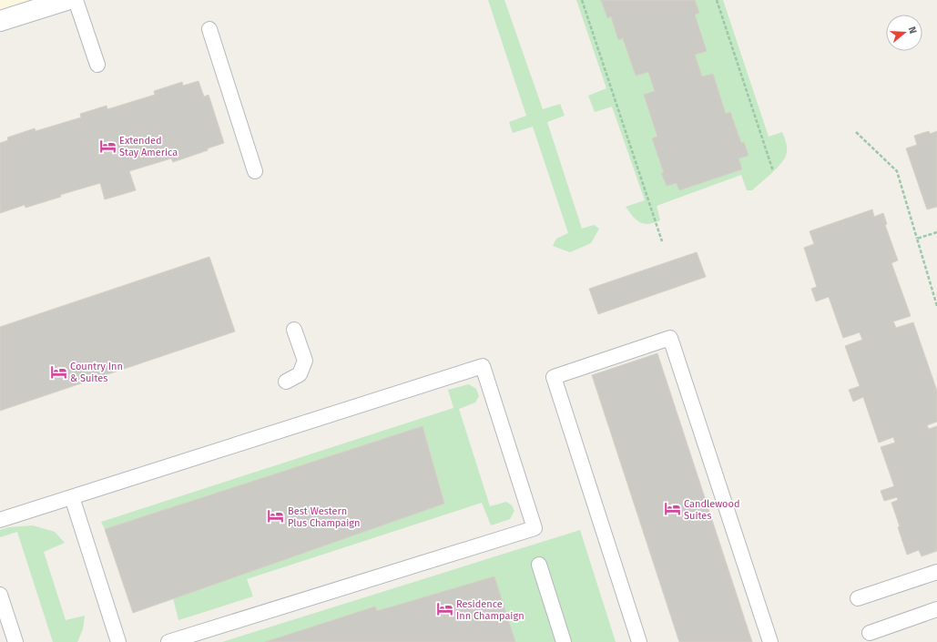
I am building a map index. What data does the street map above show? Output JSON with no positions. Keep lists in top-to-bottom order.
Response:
{
  "places": {
    "hotel": [
      "Extended Stay America",
      "Country Inn & Suites",
      "Candlewood Suites",
      "Best Western Plus Champaign",
      "Residence Inn Champaign"
    ]
  },
  "north": "right"
}
